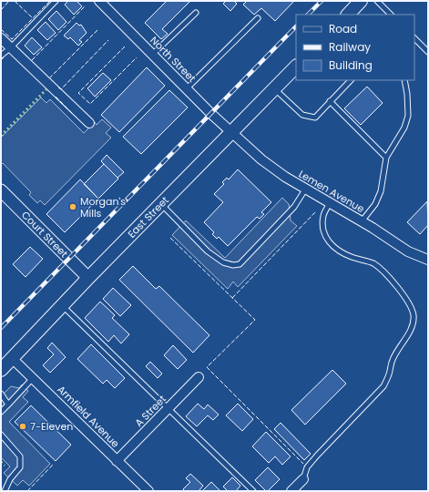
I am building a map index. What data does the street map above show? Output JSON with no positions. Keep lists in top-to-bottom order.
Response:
{
  "streets": {
    "main road": ["East Street"],
    "street": [
      "North Street",
      "Lemen Avenue",
      "Court Street",
      "A Street",
      "Armfield Avenue"
    ]
  },
  "crossings": [
    ["North Street", "Lemen Avenue"],
    ["North Street", "East Street"],
    ["Lemen Avenue", "East Street"],
    ["East Street", "Court Street"],
    ["East Street", "Armfield Avenue"],
    ["A Street", "Armfield Avenue"]
  ],
  "places": ["Morgan's Mills", "7-Eleven"],
  "legend": ["Road", "Railway", "Building"]
}
